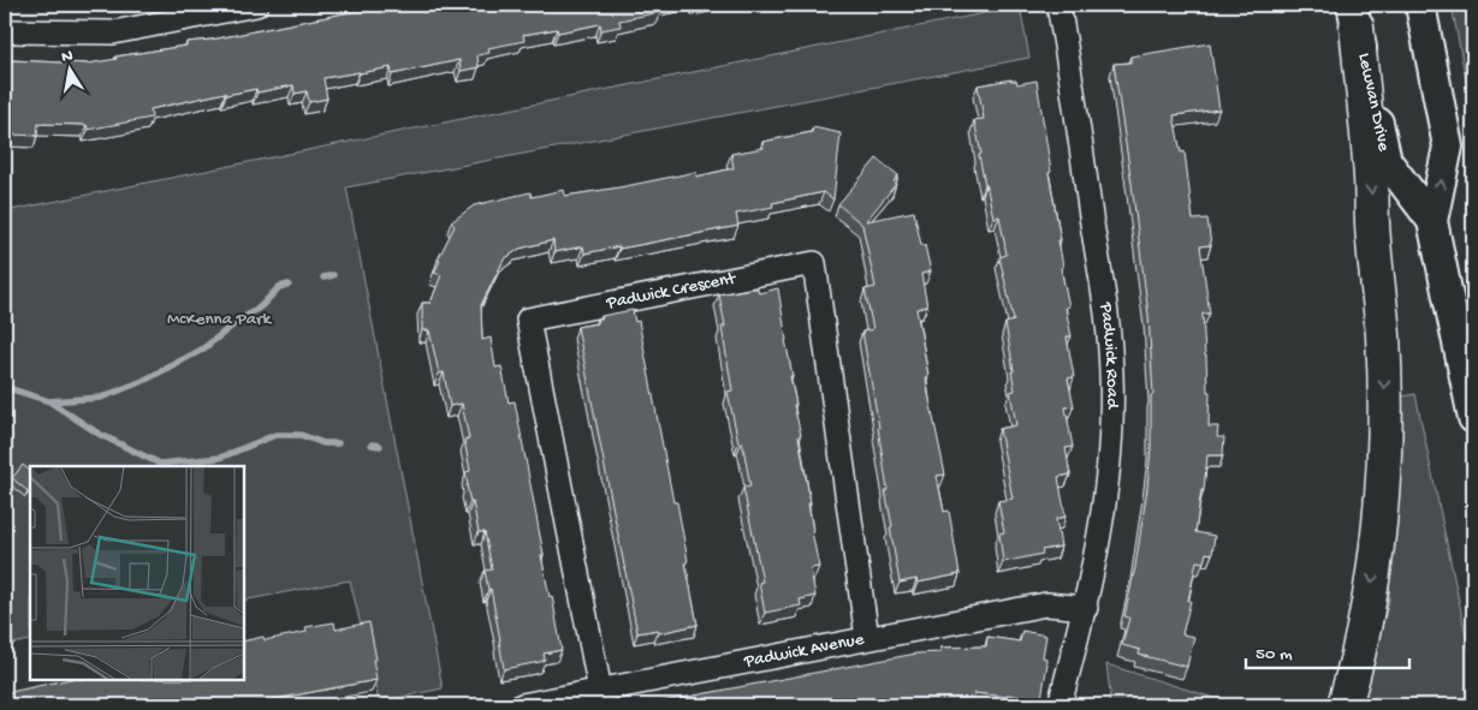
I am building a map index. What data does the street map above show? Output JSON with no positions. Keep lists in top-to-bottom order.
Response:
{
  "streets": {
    "main road": ["Lewvan Drive"],
    "street": ["Padwick Crescent", "Padwick Road", "Padwick Avenue"]
  },
  "crossings": [
    ["Padwick Crescent", "Padwick Avenue"],
    ["Padwick Road", "Padwick Avenue"]
  ],
  "parks": ["McKenna Park"],
  "scale_bar": "50 m",
  "north": "top"
}
